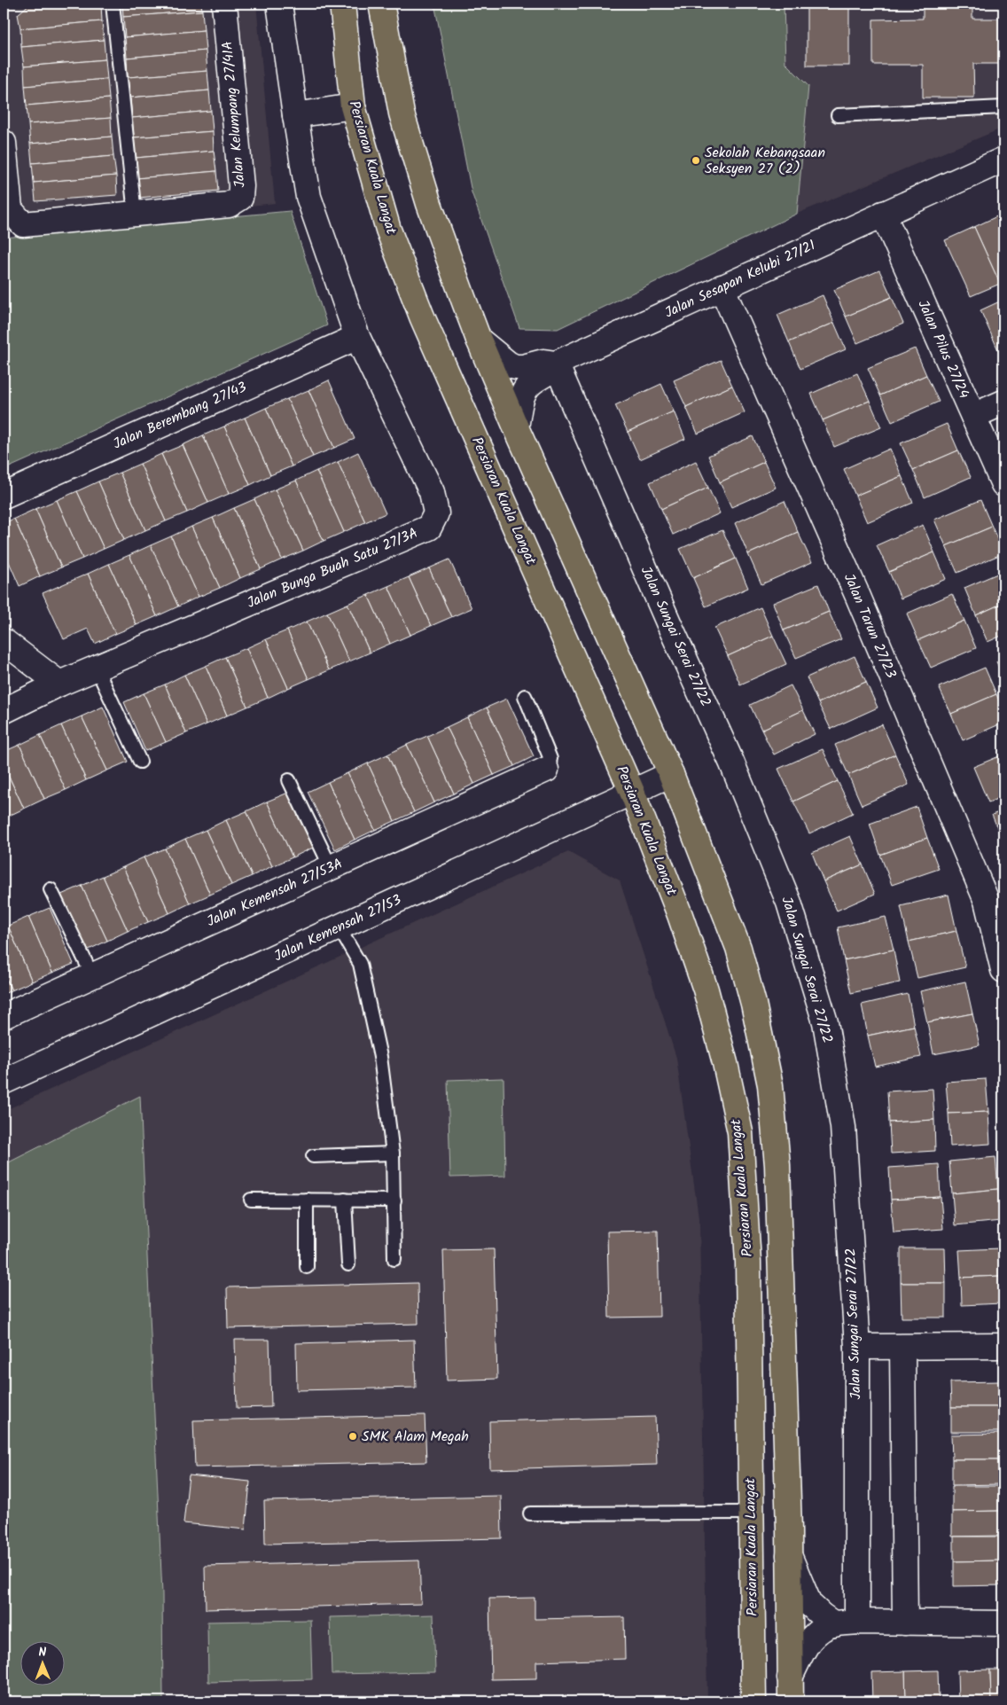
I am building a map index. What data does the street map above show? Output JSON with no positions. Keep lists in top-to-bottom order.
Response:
{
  "streets": {
    "main road": ["Persiaran Kuala Langat"],
    "street": [
      "Jalan Kelumpang 27/41A",
      "Jalan Sesapan Kelubi 27/21",
      "Jalan Pilus 27/24",
      "Jalan Berembang 27/43",
      "Jalan Bunga Buah Satu 27/3A",
      "Jalan Tarun 27/23",
      "Jalan Sungai Serai 27/22",
      "Jalan Kemensah 27/53A",
      "Jalan Kemensah 27/53"
    ]
  },
  "crossings": [
    ["Persiaran Kuala Langat", "Jalan Kemensah 27/53"],
    ["Jalan Sesapan Kelubi 27/21", "Jalan Pilus 27/24"],
    ["Jalan Sesapan Kelubi 27/21", "Jalan Tarun 27/23"],
    ["Jalan Sesapan Kelubi 27/21", "Jalan Sungai Serai 27/22"],
    ["Jalan Berembang 27/43", "Jalan Bunga Buah Satu 27/3A"]
  ],
  "places": ["Sekolah Kebangsaan Seksyen 27 (2)", "SMK Alam Megah"],
  "north": "top"
}
